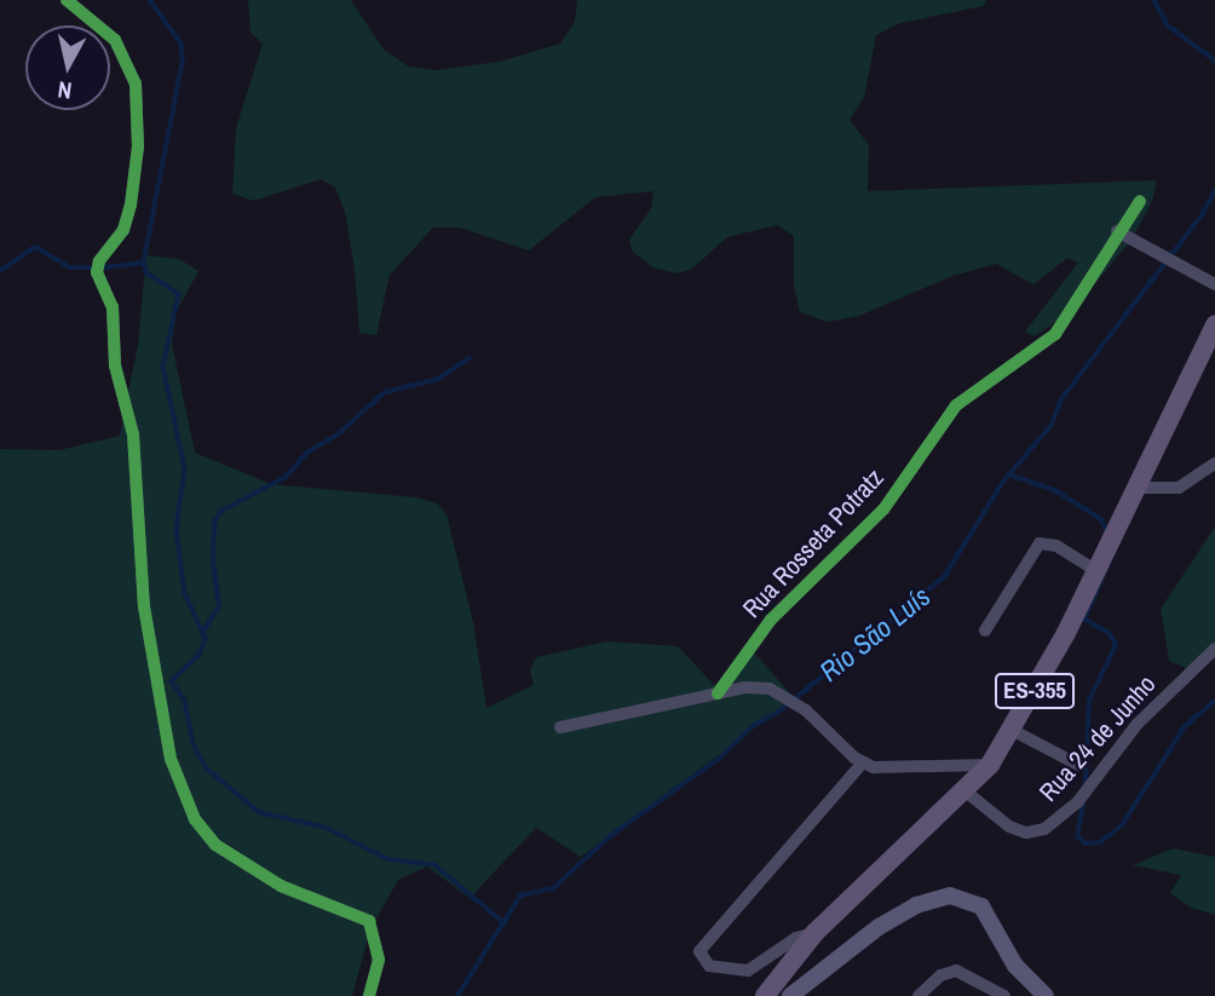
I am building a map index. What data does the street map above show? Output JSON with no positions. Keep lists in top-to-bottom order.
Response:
{
  "streets": {
    "main road": ["ES-355"],
    "street": ["Rua Rosseta Potratz", "Rua 24 de Junho"]
  },
  "crossings": [
    ["ES-355", "Rua 24 de Junho"]
  ],
  "water": ["Rio São Luís"],
  "north": "bottom"
}
